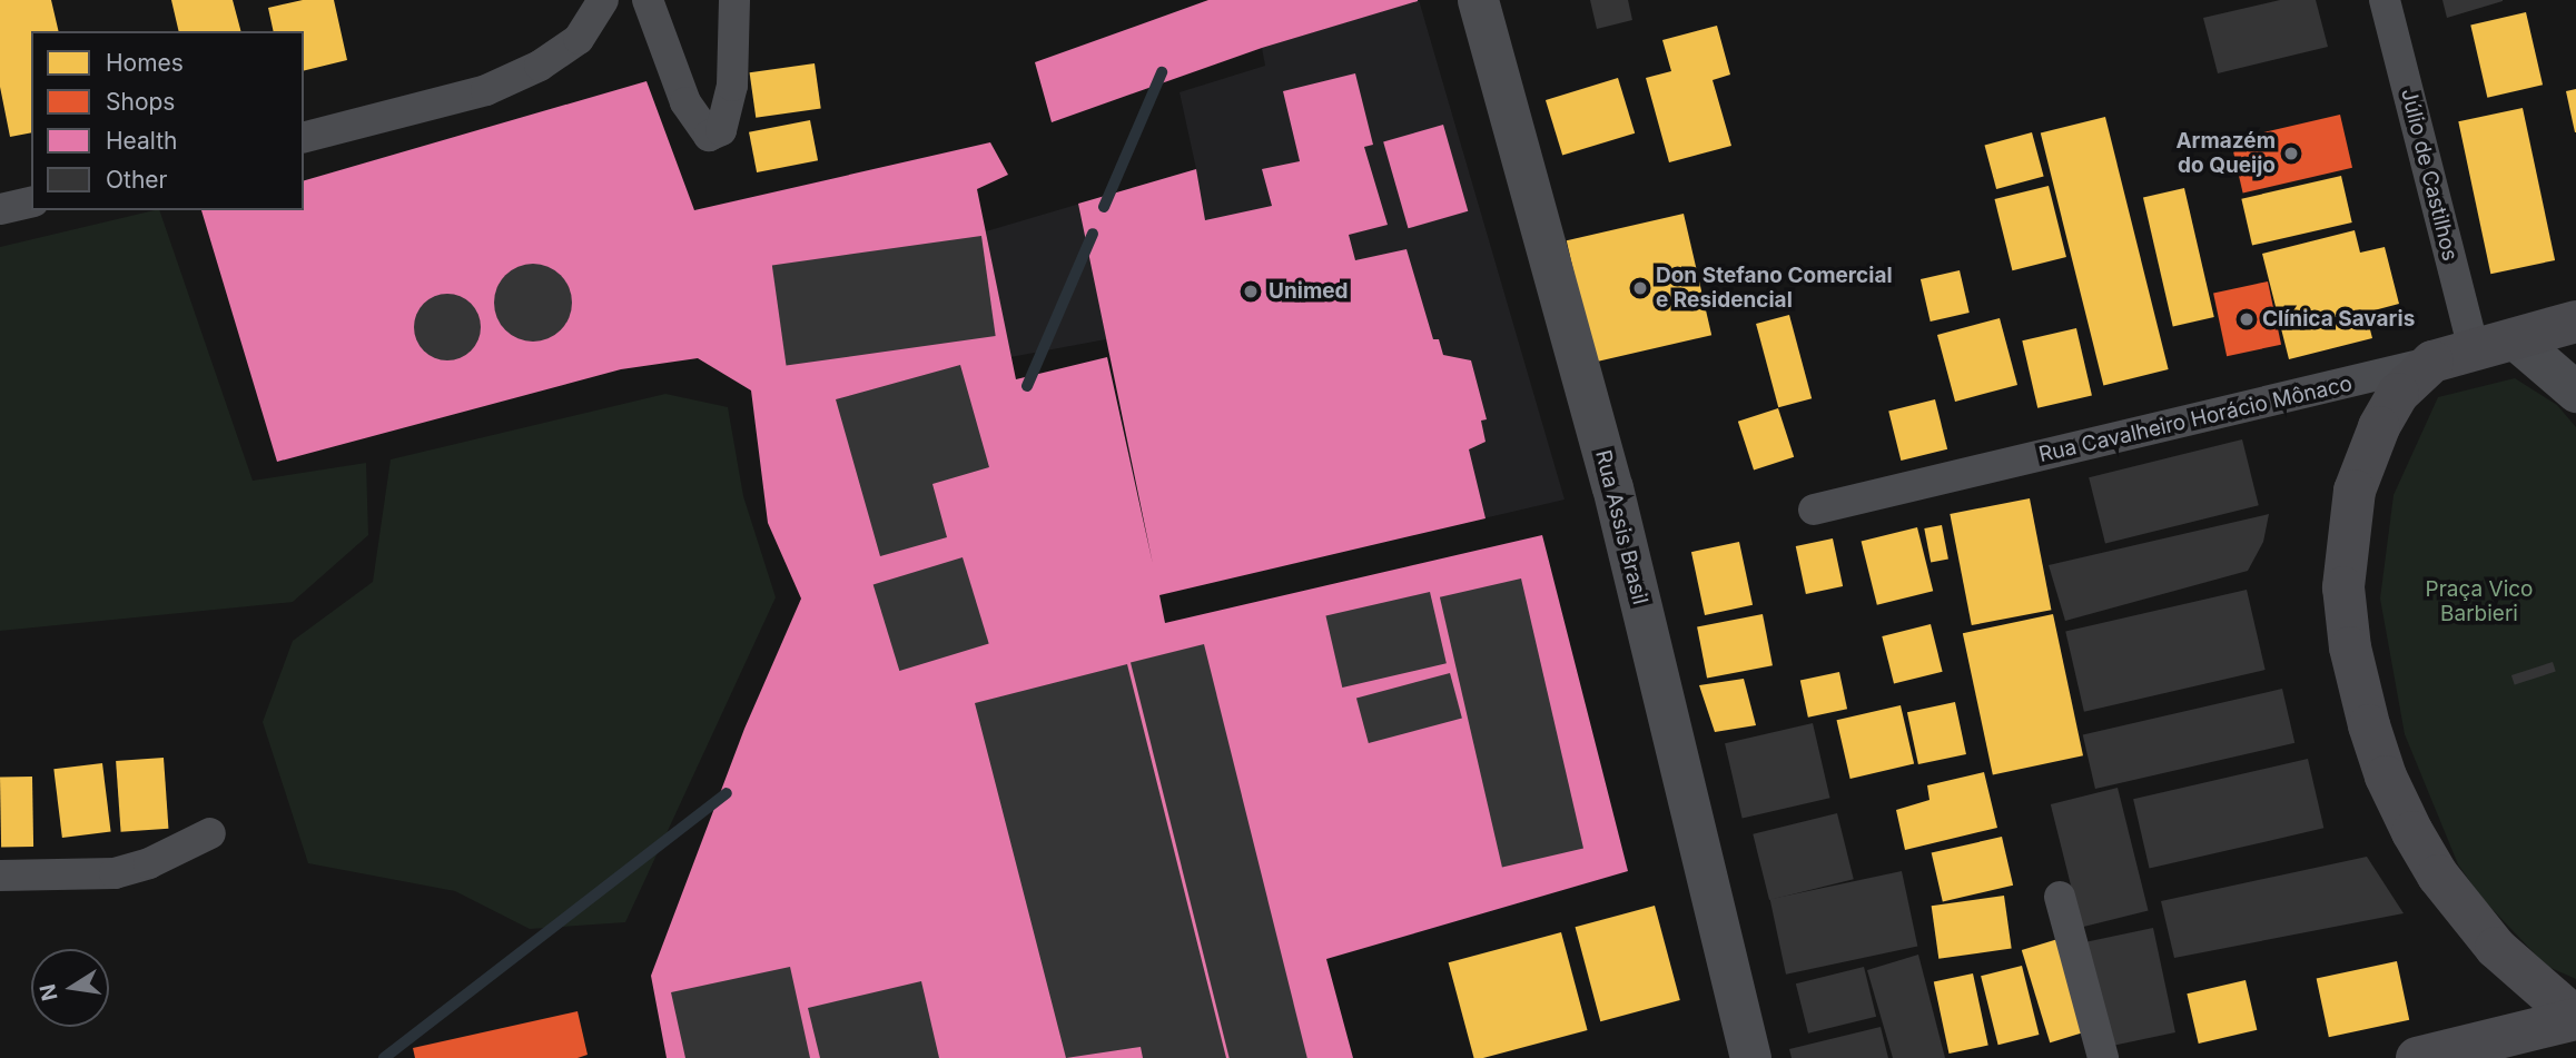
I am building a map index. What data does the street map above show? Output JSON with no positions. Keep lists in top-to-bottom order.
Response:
{
  "streets": {
    "main road": ["Rua Cavalheiro Horácio Mônaco"],
    "street": ["Júlio de Castilhos", "Rua Assis Brasil"]
  },
  "crossings": [
    ["Júlio de Castilhos", "Rua Cavalheiro Horácio Mônaco"]
  ],
  "parks": ["Praça Vico Barbieri"],
  "places": [
    "Armazém do Queijo",
    "Don Stefano Comercial e Residencial",
    "Unimed",
    "Clínica Savaris"
  ],
  "legend": [
    "Homes",
    "Shops",
    "Health",
    "Other"
  ],
  "north": "left"
}
